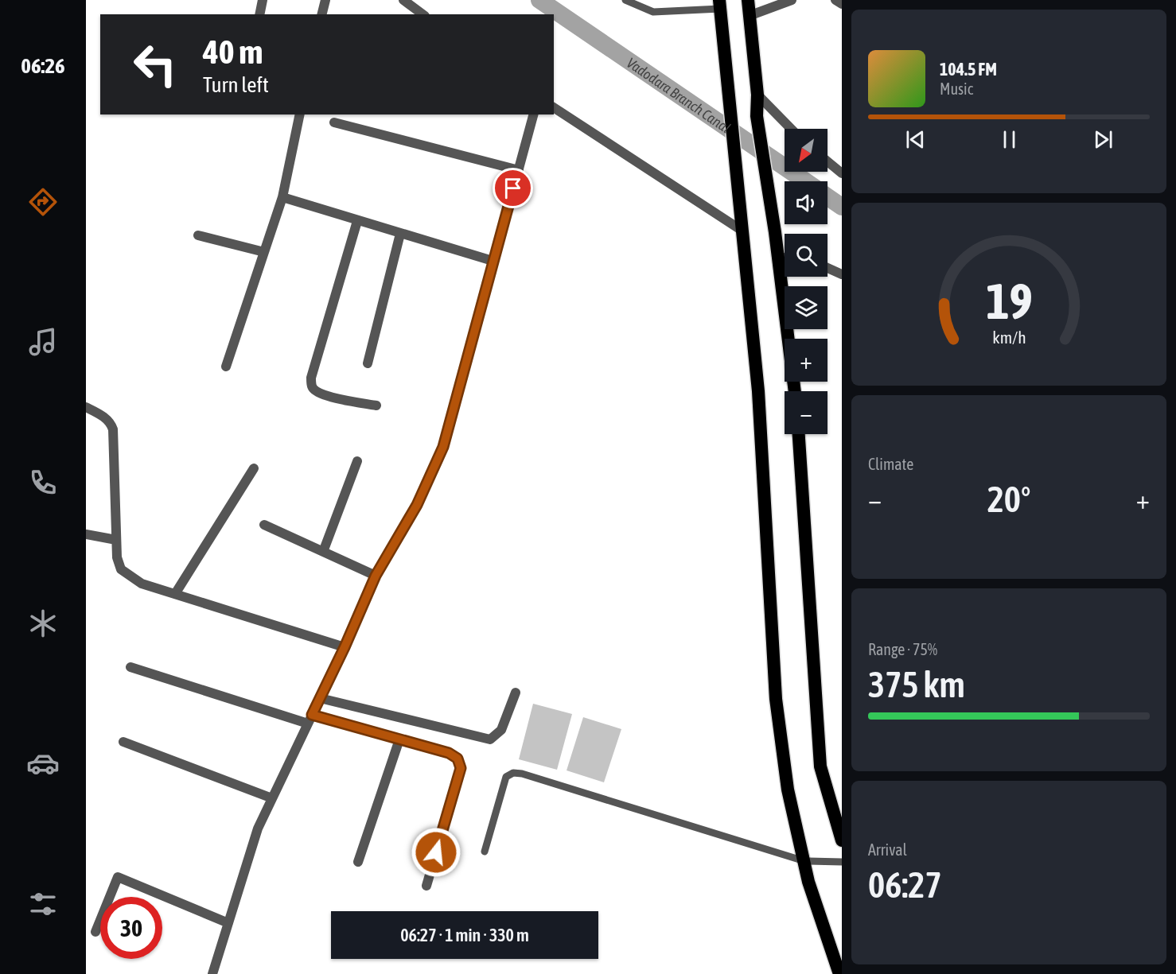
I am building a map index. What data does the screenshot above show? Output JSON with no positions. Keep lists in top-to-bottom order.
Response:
{
  "water": ["Vadodara Branch Canal"],
  "north": "bottom left",
  "page": {
    "tabs": "06:26",
    "turn": ["40 m", "Turn left"],
    "song": ["104.5 FM", "Music"],
    "map_buttons": ["+", "−"],
    "tile": [
      "Climate",
      ["Range · 75%", "375 km"],
      ["Arrival", "06:27"]
    ],
    "heat": ["−", "20°", "+"],
    "limit": "30",
    "trip": "06:27 · 1 min · 330 m",
    "gauge": ["19", "km/h"]
  }
}
